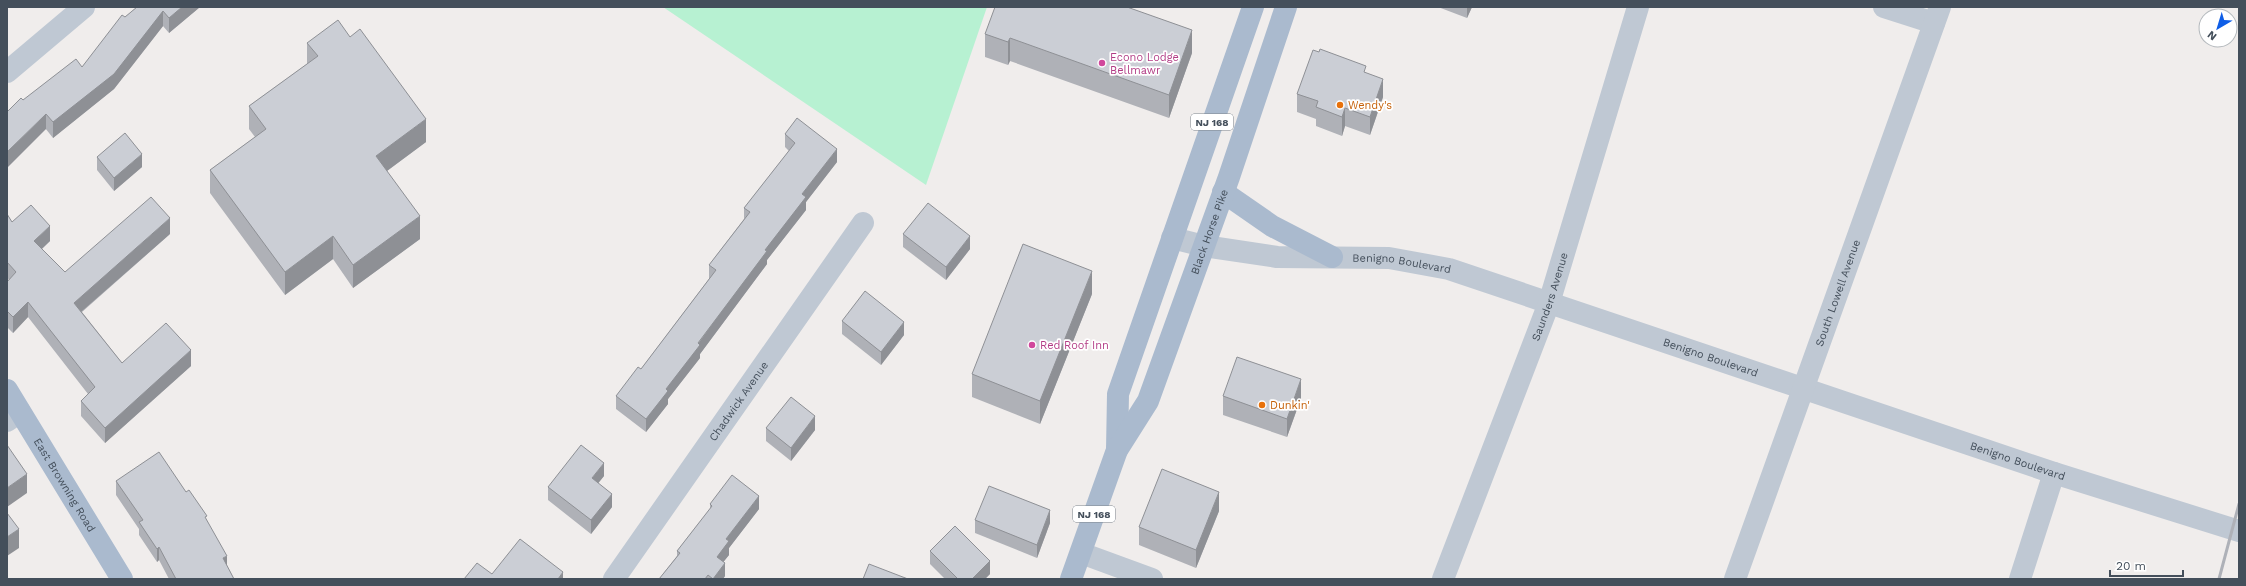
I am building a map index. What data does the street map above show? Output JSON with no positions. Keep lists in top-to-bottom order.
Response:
{
  "streets": {
    "main road": ["NJ 168", "Black Horse Pike", "East Browning Road"],
    "street": [
      "Benigno Boulevard",
      "South Lowell Avenue",
      "Saunders Avenue",
      "Chadwick Avenue"
    ]
  },
  "crossings": [
    ["Black Horse Pike", "Benigno Boulevard"],
    ["Benigno Boulevard", "South Lowell Avenue"],
    ["Benigno Boulevard", "Saunders Avenue"]
  ],
  "places": [
    "Econo Lodge Bellmawr",
    "Wendy's",
    "Red Roof Inn",
    "Dunkin'"
  ],
  "scale_bar": "20 m",
  "north": "bottom left"
}
